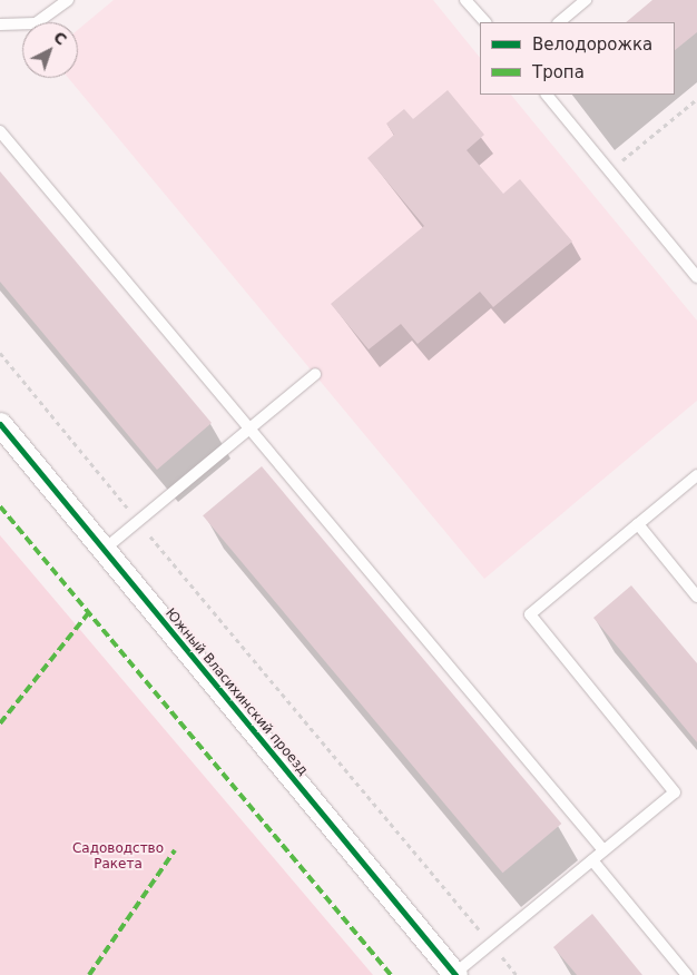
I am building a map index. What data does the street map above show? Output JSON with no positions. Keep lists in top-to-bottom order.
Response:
{
  "streets": {
    "street": ["Южный Власихинский проезд"]
  },
  "parks": ["Садоводство Ракета"],
  "legend": ["Велодорожка", "Тропа"],
  "north": "top right"
}
